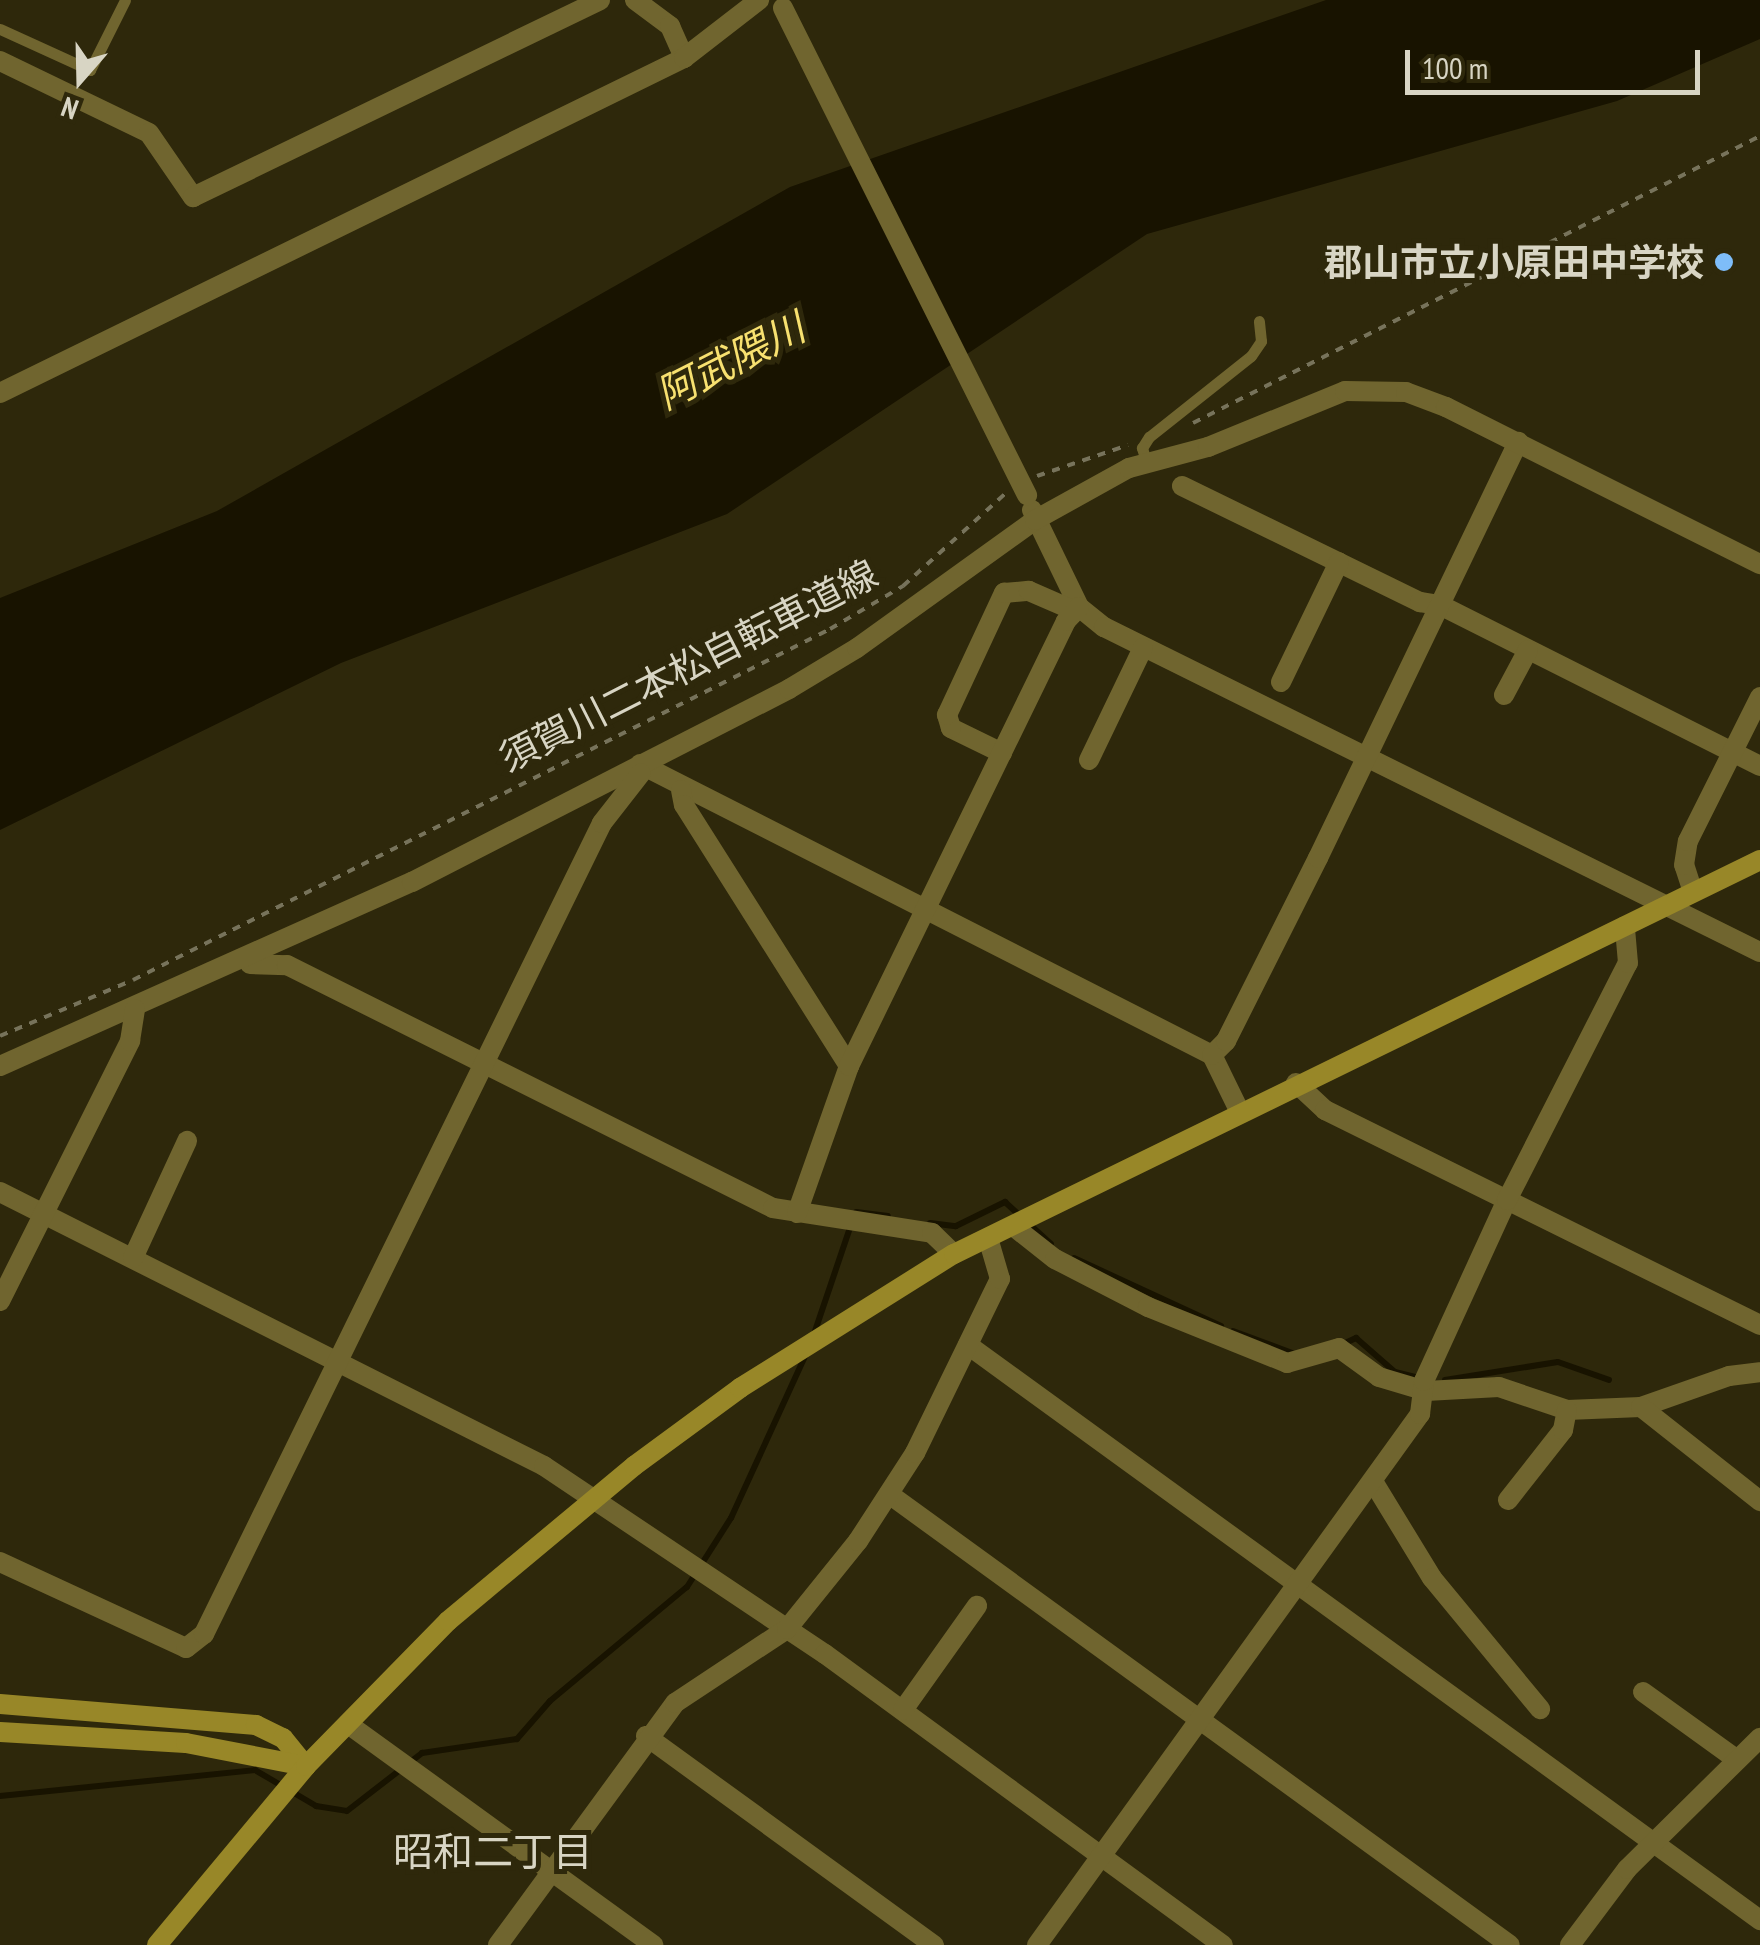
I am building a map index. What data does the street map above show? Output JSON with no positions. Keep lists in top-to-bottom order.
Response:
{
  "streets": {
    "path": ["須賀川二本松自転車道線"]
  },
  "districts": ["昭和二丁目"],
  "water": ["阿武隈川"],
  "places": ["郡山市立小原田中学校"],
  "scale_bar": "100 m",
  "north": "bottom"
}
